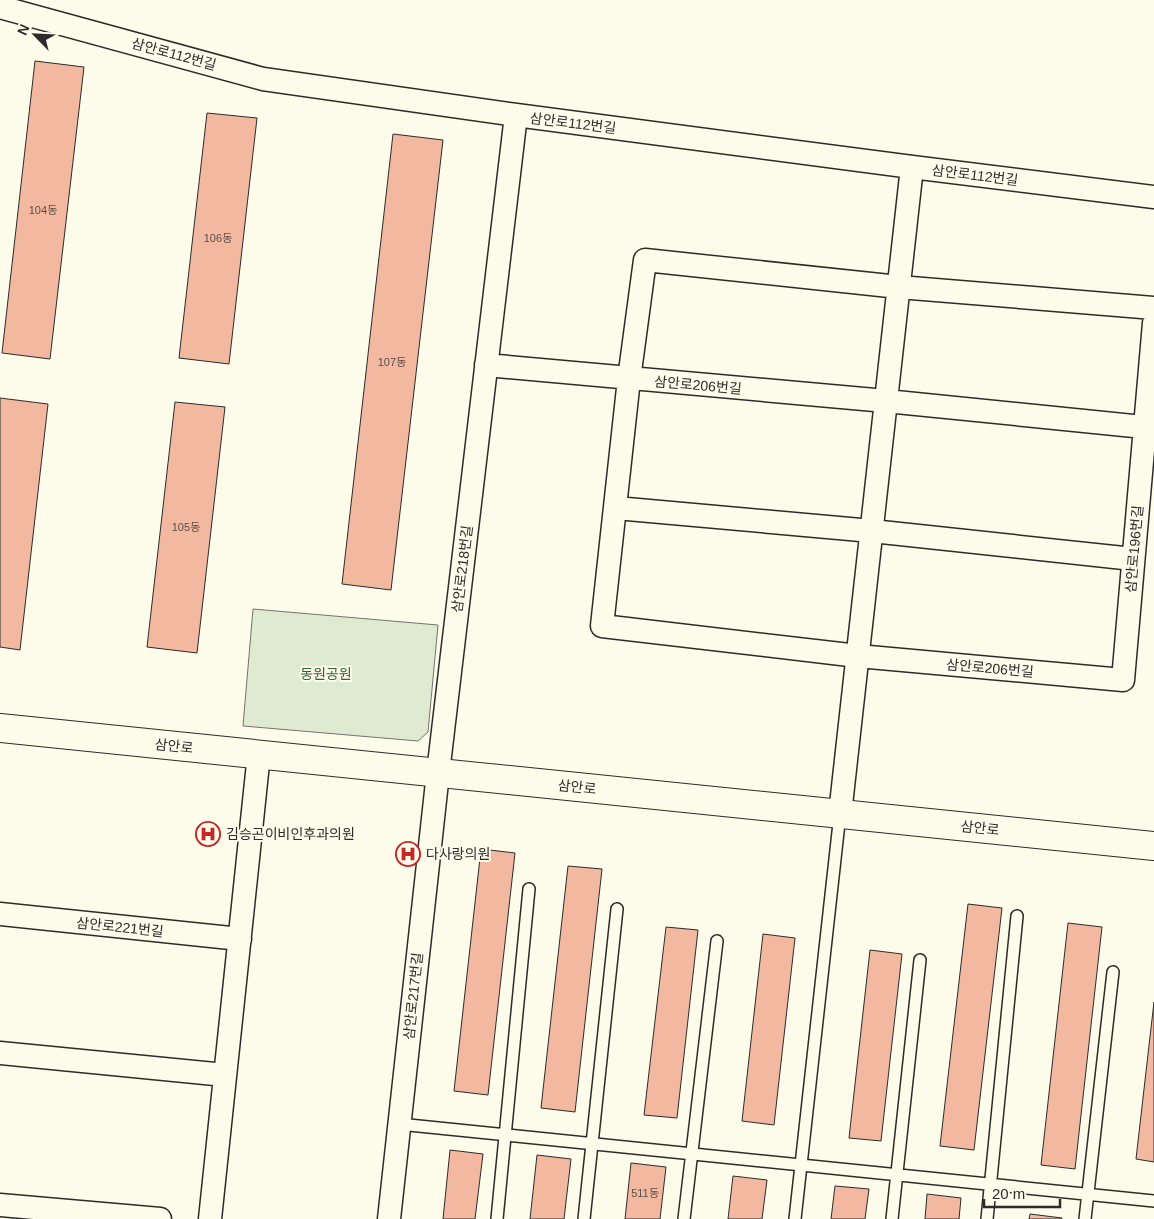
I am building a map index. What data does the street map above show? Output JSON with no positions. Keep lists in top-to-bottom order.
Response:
{
  "streets": {
    "main road": ["삼안로"],
    "street": [
      "삼안로112번길",
      "삼안로206번길",
      "삼안로196번길",
      "삼안로218번길",
      "삼안로221번길",
      "삼안로217번길"
    ]
  },
  "crossings": [
    ["삼안로112번길", "삼안로218번길"],
    ["삼안로206번길", "삼안로196번길"],
    ["삼안로218번길", "삼안로"],
    ["삼안로218번길", "삼안로217번길"],
    ["삼안로", "삼안로217번길"]
  ],
  "parks": ["동원공원"],
  "places": {
    "hospital": ["김승곤이비인후과의원", "다사랑의원"]
  },
  "house_numbers": [
    "104동",
    "106동",
    "107동",
    "105동",
    "511동"
  ],
  "scale_bar": "20 m",
  "north": "top left"
}
